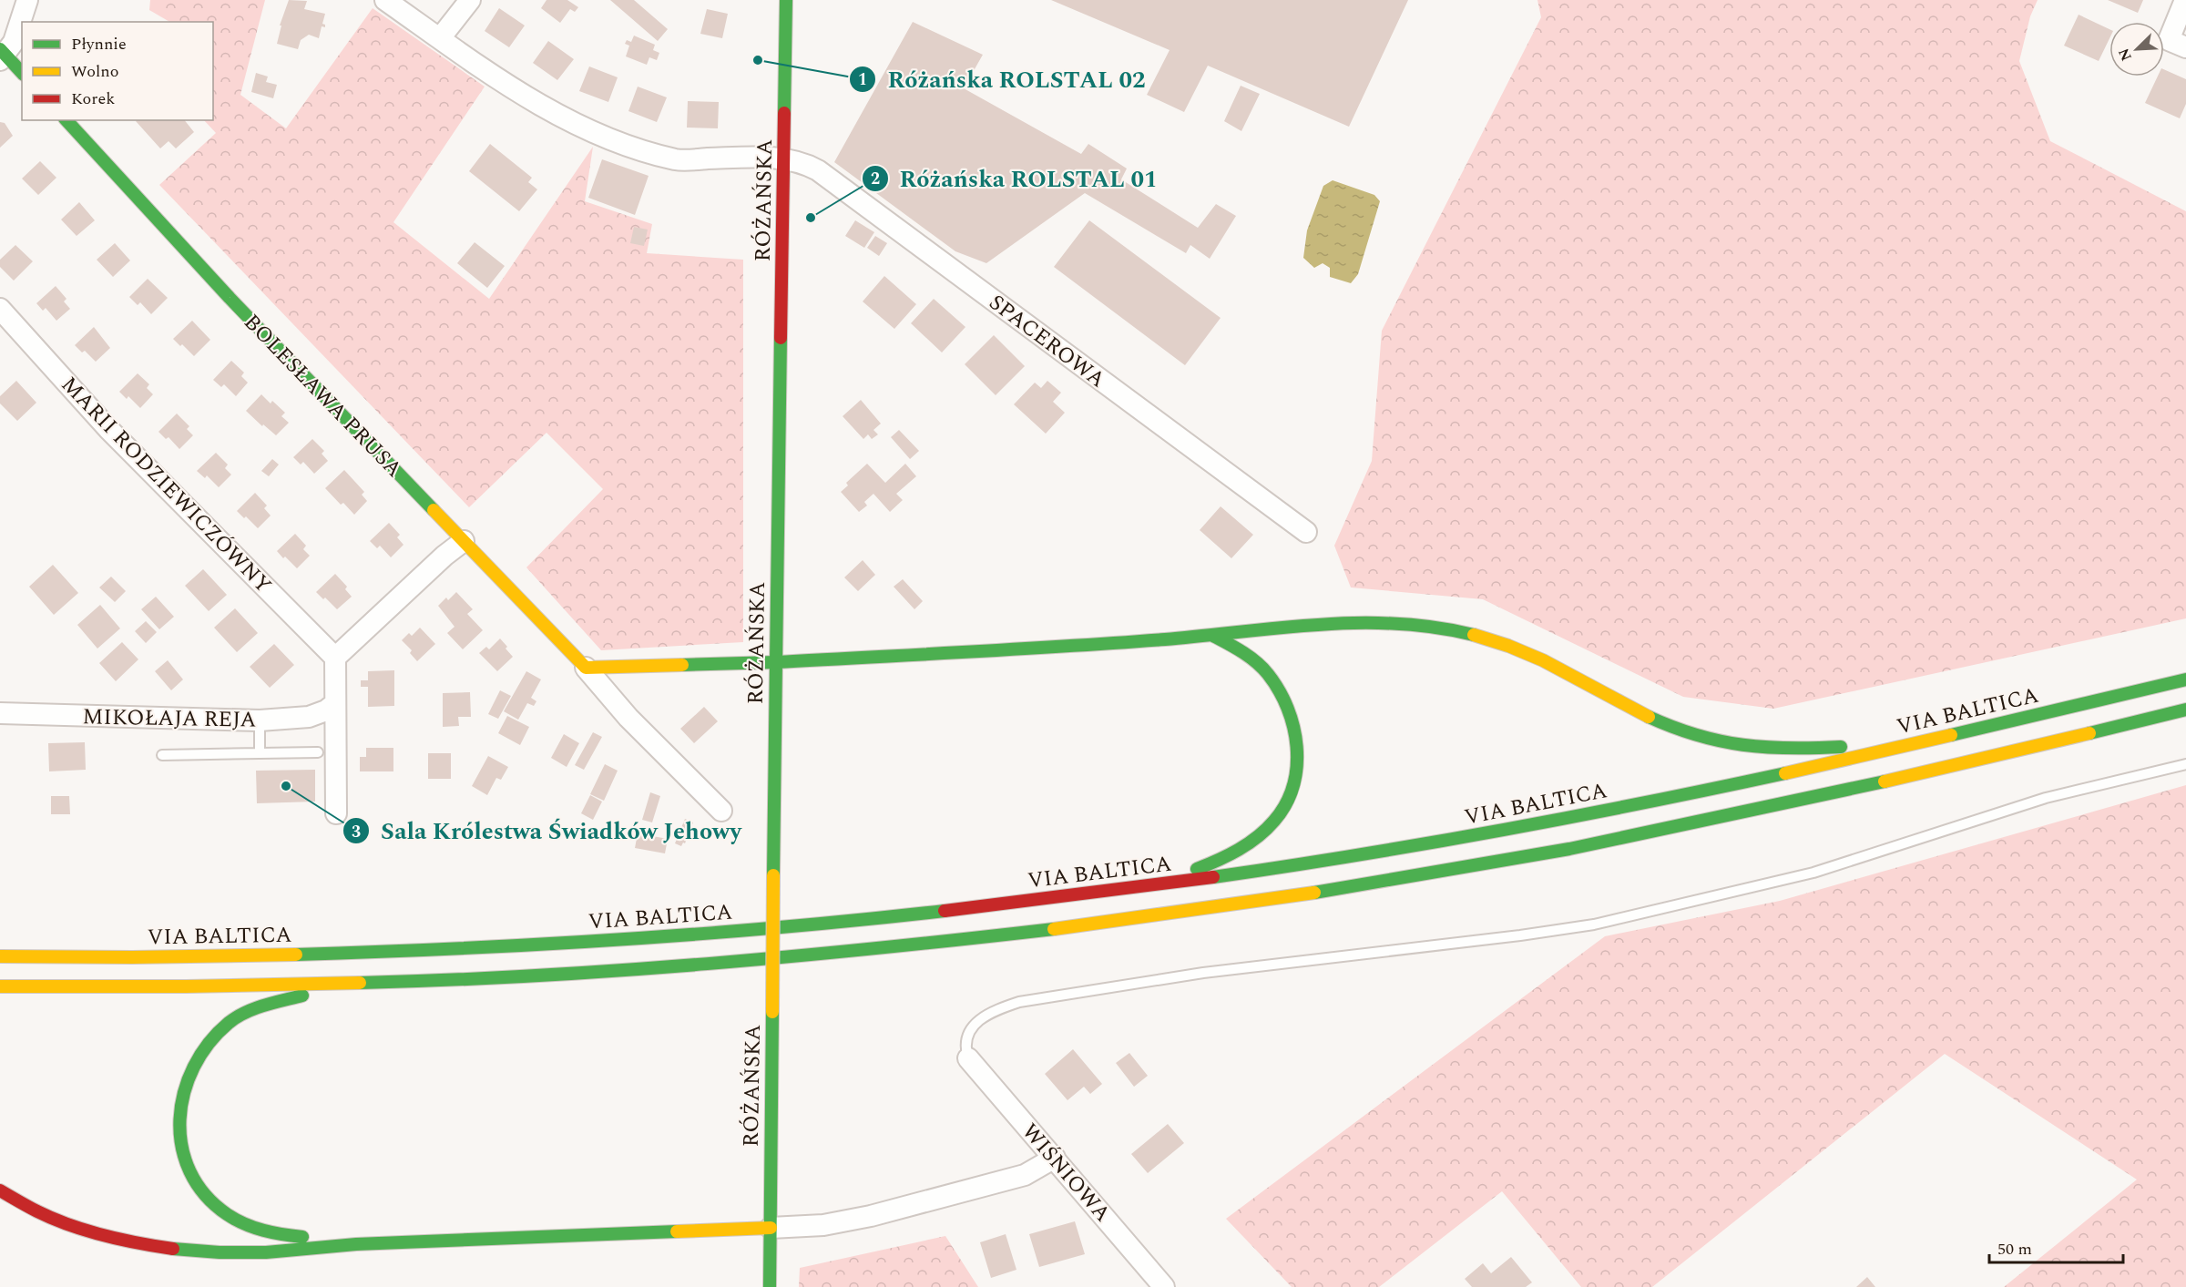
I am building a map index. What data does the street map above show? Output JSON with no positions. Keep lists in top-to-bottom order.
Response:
{
  "streets": {
    "main road": ["RÓŻAŃSKA", "BOLESŁAWA PRUSA", "VIA BALTICA"],
    "street": [
      "SPACEROWA",
      "MARII RODZIEWICZÓWNY",
      "MIKOŁAJA REJA",
      "WIŚNIOWA"
    ]
  },
  "crossings": [
    ["RÓŻAŃSKA", "SPACEROWA"]
  ],
  "places": ["Różańska ROLSTAL 02", "Różańska ROLSTAL 01", "Sala Królestwa Świadków Jehowy"],
  "legend": ["Płynnie", "Wolno", "Korek"],
  "scale_bar": "50 m",
  "north": "bottom left"
}
